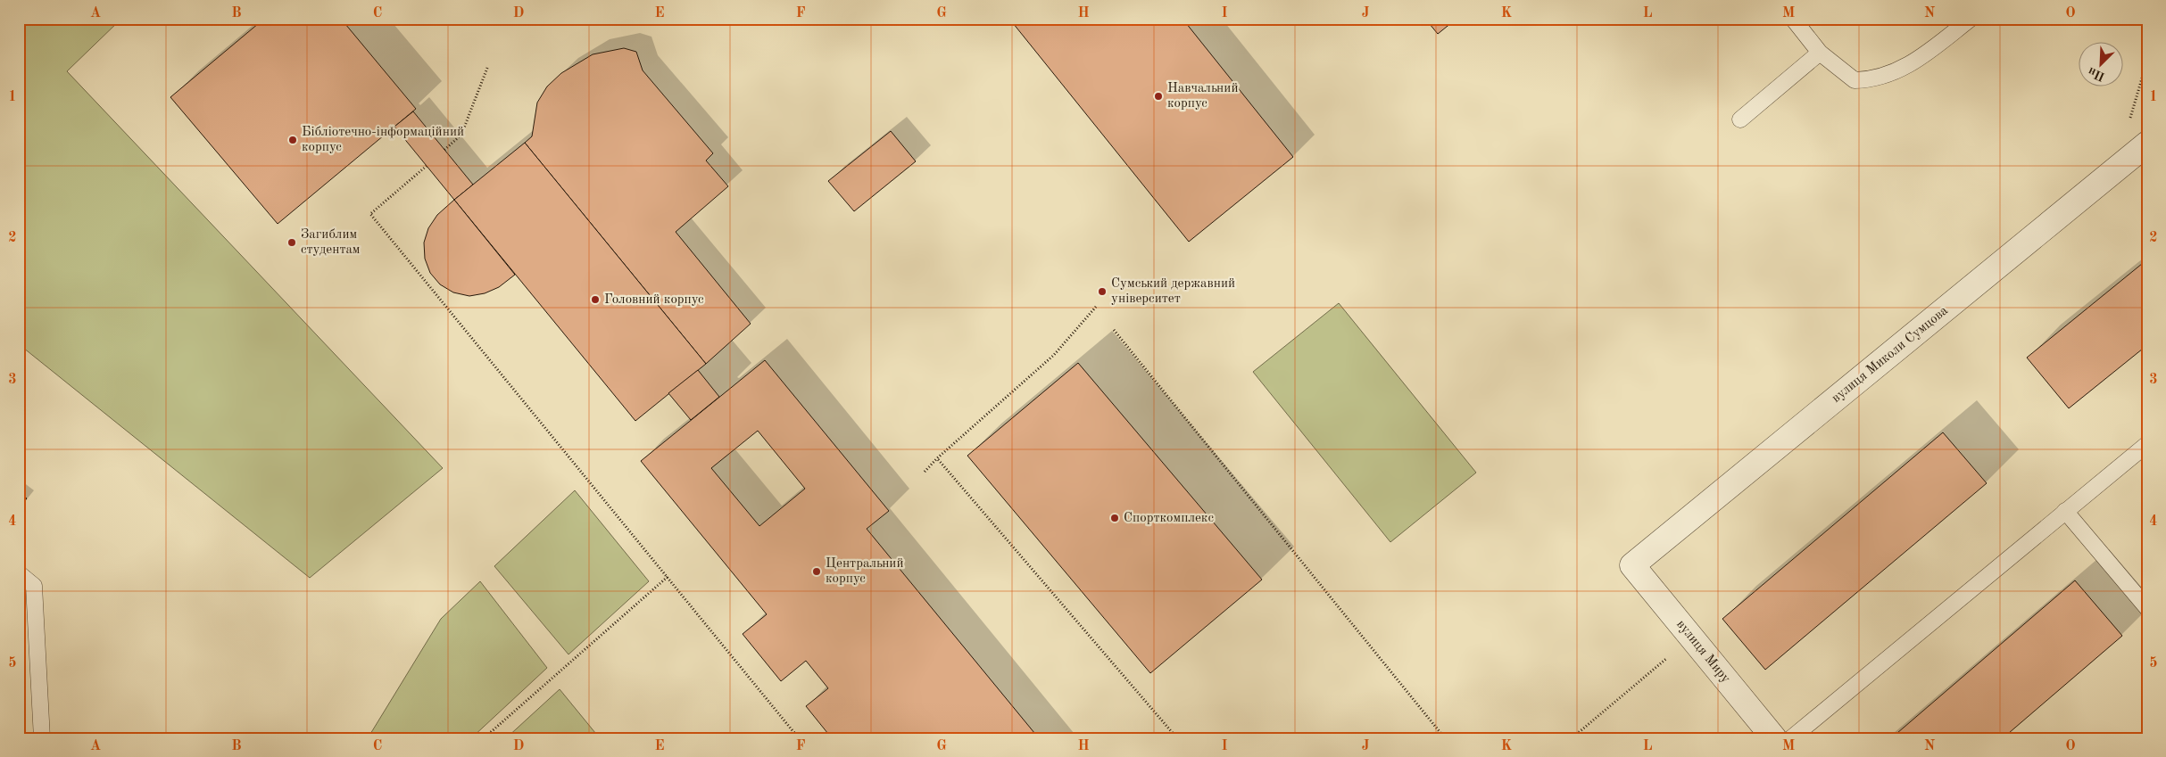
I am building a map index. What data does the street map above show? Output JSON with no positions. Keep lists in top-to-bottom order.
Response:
{
  "streets": {
    "street": ["вулиця Миколи Сумцова", "вулиця Миру"]
  },
  "crossings": [
    ["вулиця Миколи Сумцова", "вулиця Миру"]
  ],
  "places": [
    "Навчальний корпус",
    "Бібліотечно-інформаційний корпус",
    "Загиблим студентам",
    "Сумський державний університет",
    "Головний корпус",
    "Спорткомплекс",
    "Центральний корпус"
  ],
  "north": "bottom left",
  "grid": {
    "columns": [
      "A",
      "B",
      "C",
      "D",
      "E",
      "F",
      "G",
      "H",
      "I",
      "J",
      "K",
      "L",
      "M",
      "N",
      "O"
    ],
    "rows": [
      "1",
      "2",
      "3",
      "4",
      "5"
    ]
  }
}
